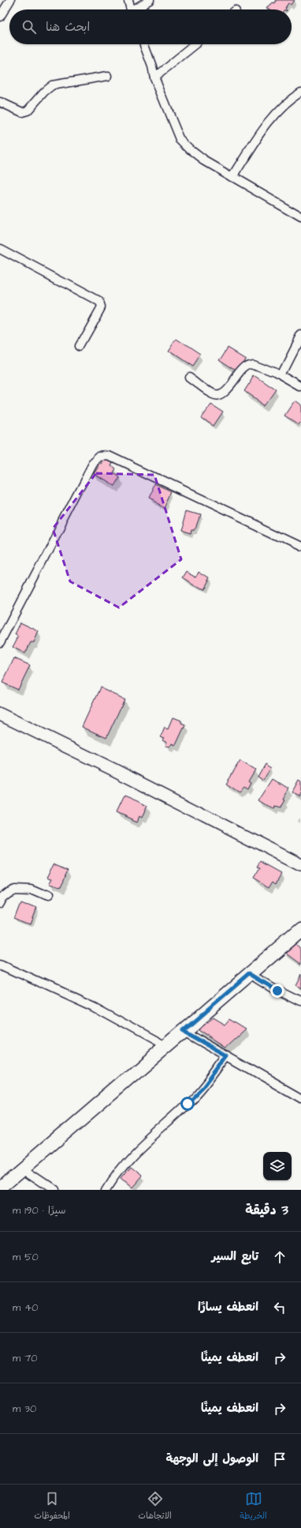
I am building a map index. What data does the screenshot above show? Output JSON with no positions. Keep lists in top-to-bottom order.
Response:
{
  "page": {
    "search": "ابحث هنا",
    "heading": ["3 دقيقة", "سيرًا · 190 m"],
    "list": [
      ["تابع السير", "50 m"],
      ["انعطف يسارًا", "40 m"],
      ["انعطف يمينًا", "70 m"],
      ["انعطف يمينًا", "30 m"],
      "الوصول إلى الوجهة"
    ],
    "nav": ["الخريطة", "الاتجاهات", "المحفوظات"]
  }
}
